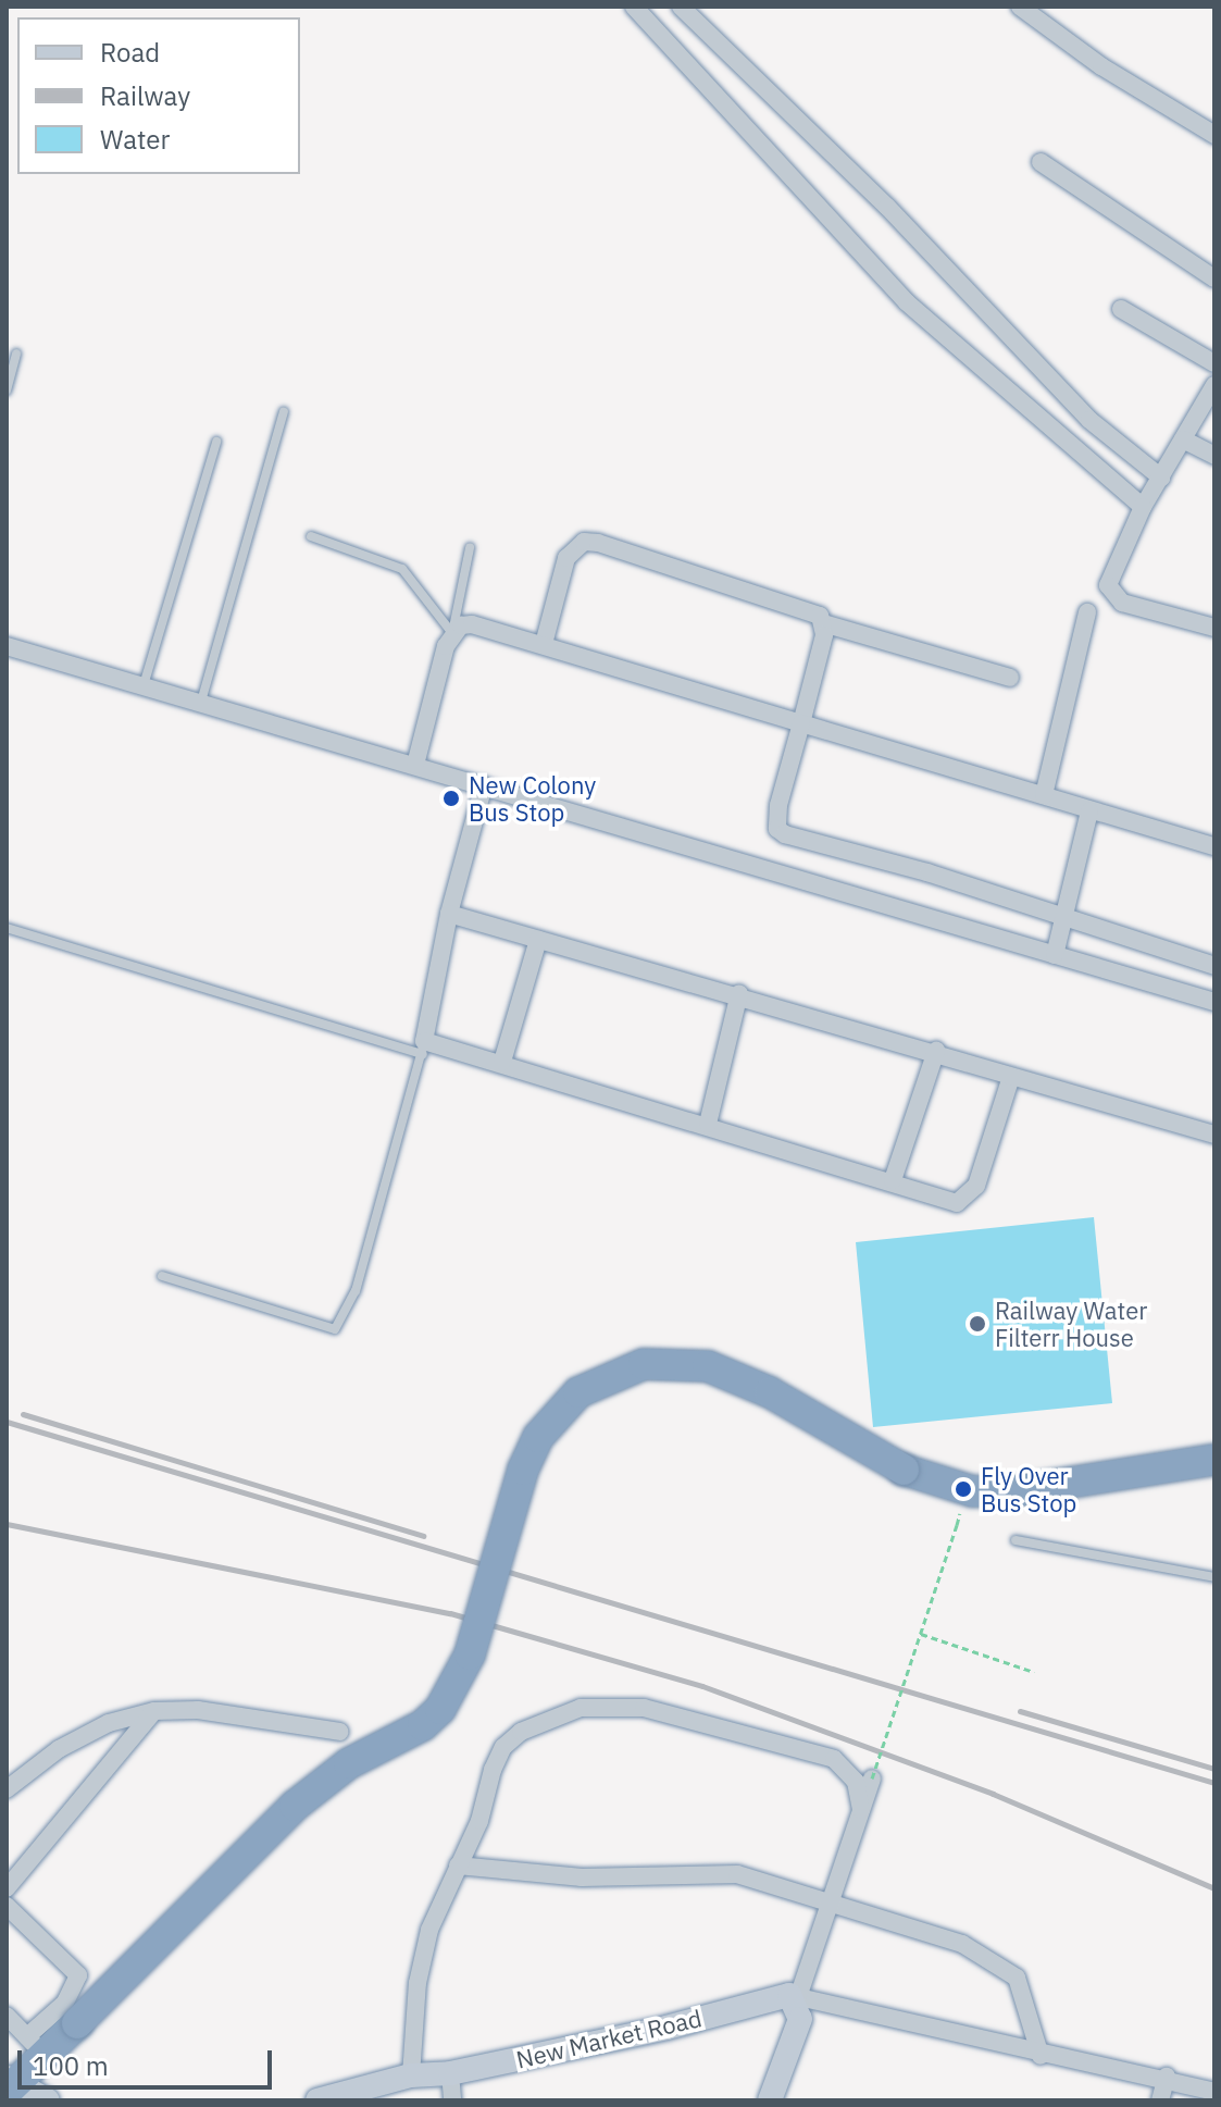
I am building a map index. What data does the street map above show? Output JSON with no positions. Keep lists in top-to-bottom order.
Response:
{
  "streets": {
    "street": ["New Market Road"]
  },
  "places": ["New Colony Bus Stop", "Railway Water Filterr House", "Fly Over Bus Stop"],
  "legend": ["Road", "Railway", "Water"],
  "scale_bar": "100 m"
}
